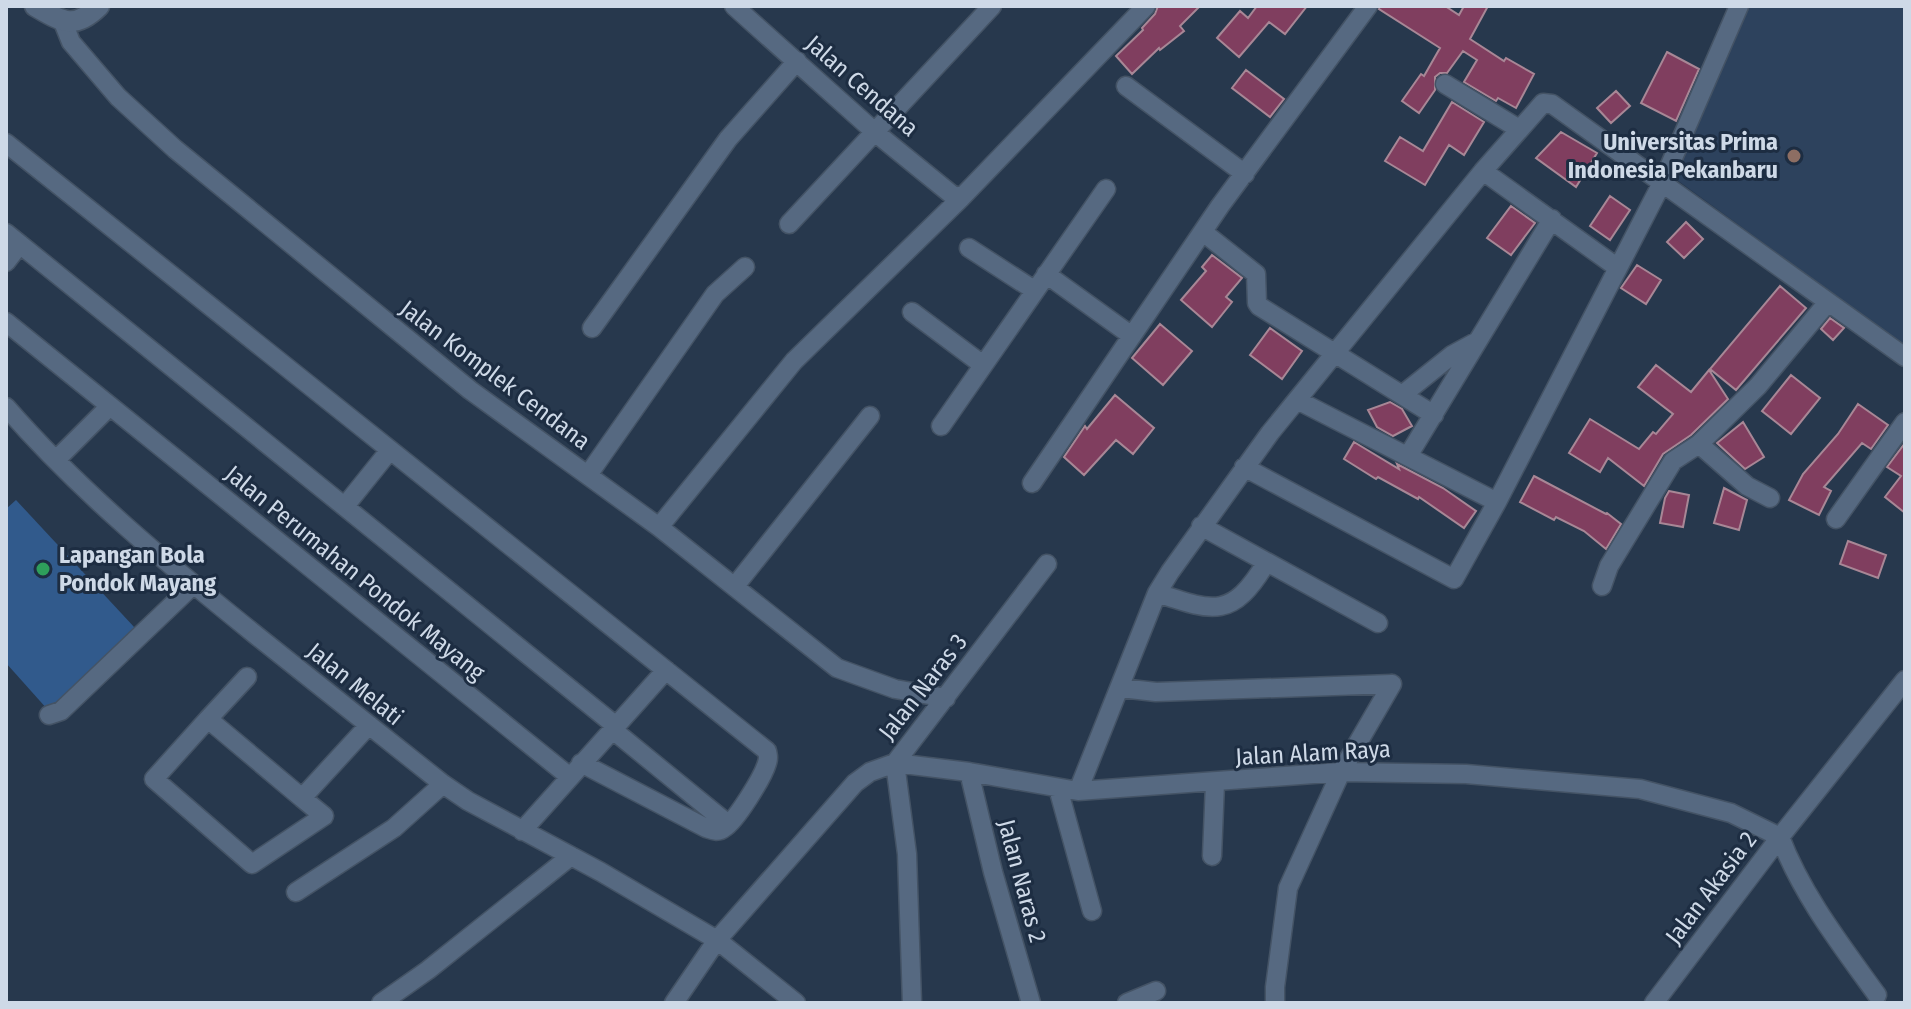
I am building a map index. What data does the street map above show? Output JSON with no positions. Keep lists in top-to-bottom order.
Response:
{
  "streets": {
    "street": [
      "Jalan Cendana",
      "Jalan Komplek Cendana",
      "Jalan Perumahan Pondok Mayang",
      "Jalan Melati",
      "Jalan Naras 3",
      "Jalan Alam Raya",
      "Jalan Naras 2",
      "Jalan Akasia 2"
    ]
  },
  "crossings": [
    ["Jalan Komplek Cendana", "Jalan Naras 3"],
    ["Jalan Naras 3", "Jalan Alam Raya"],
    ["Jalan Alam Raya", "Jalan Naras 2"],
    ["Jalan Alam Raya", "Jalan Akasia 2"]
  ],
  "places": ["Universitas Prima Indonesia Pekanbaru", "Lapangan Bola Pondok Mayang"]
}
